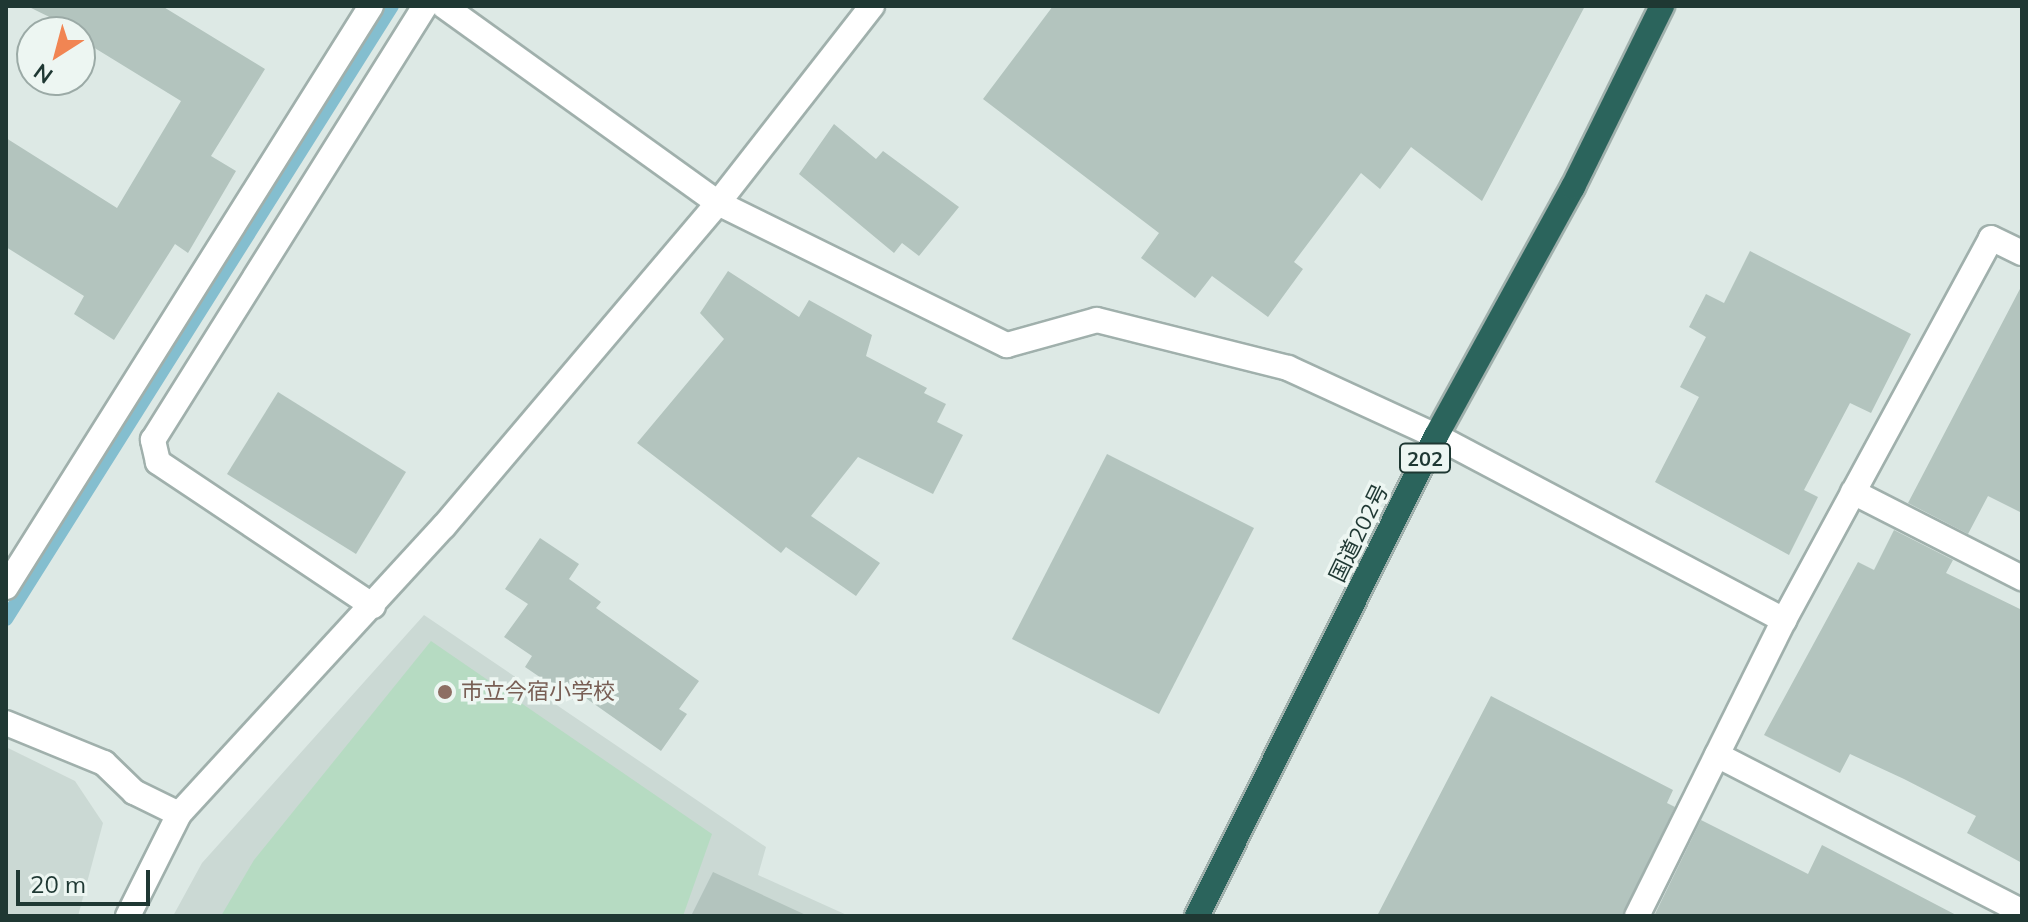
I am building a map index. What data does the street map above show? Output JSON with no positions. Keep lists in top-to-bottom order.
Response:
{
  "streets": {
    "highway": ["202", "国道202号"]
  },
  "places": ["市立今宿小学校"],
  "scale_bar": "20 m",
  "north": "bottom left"
}
